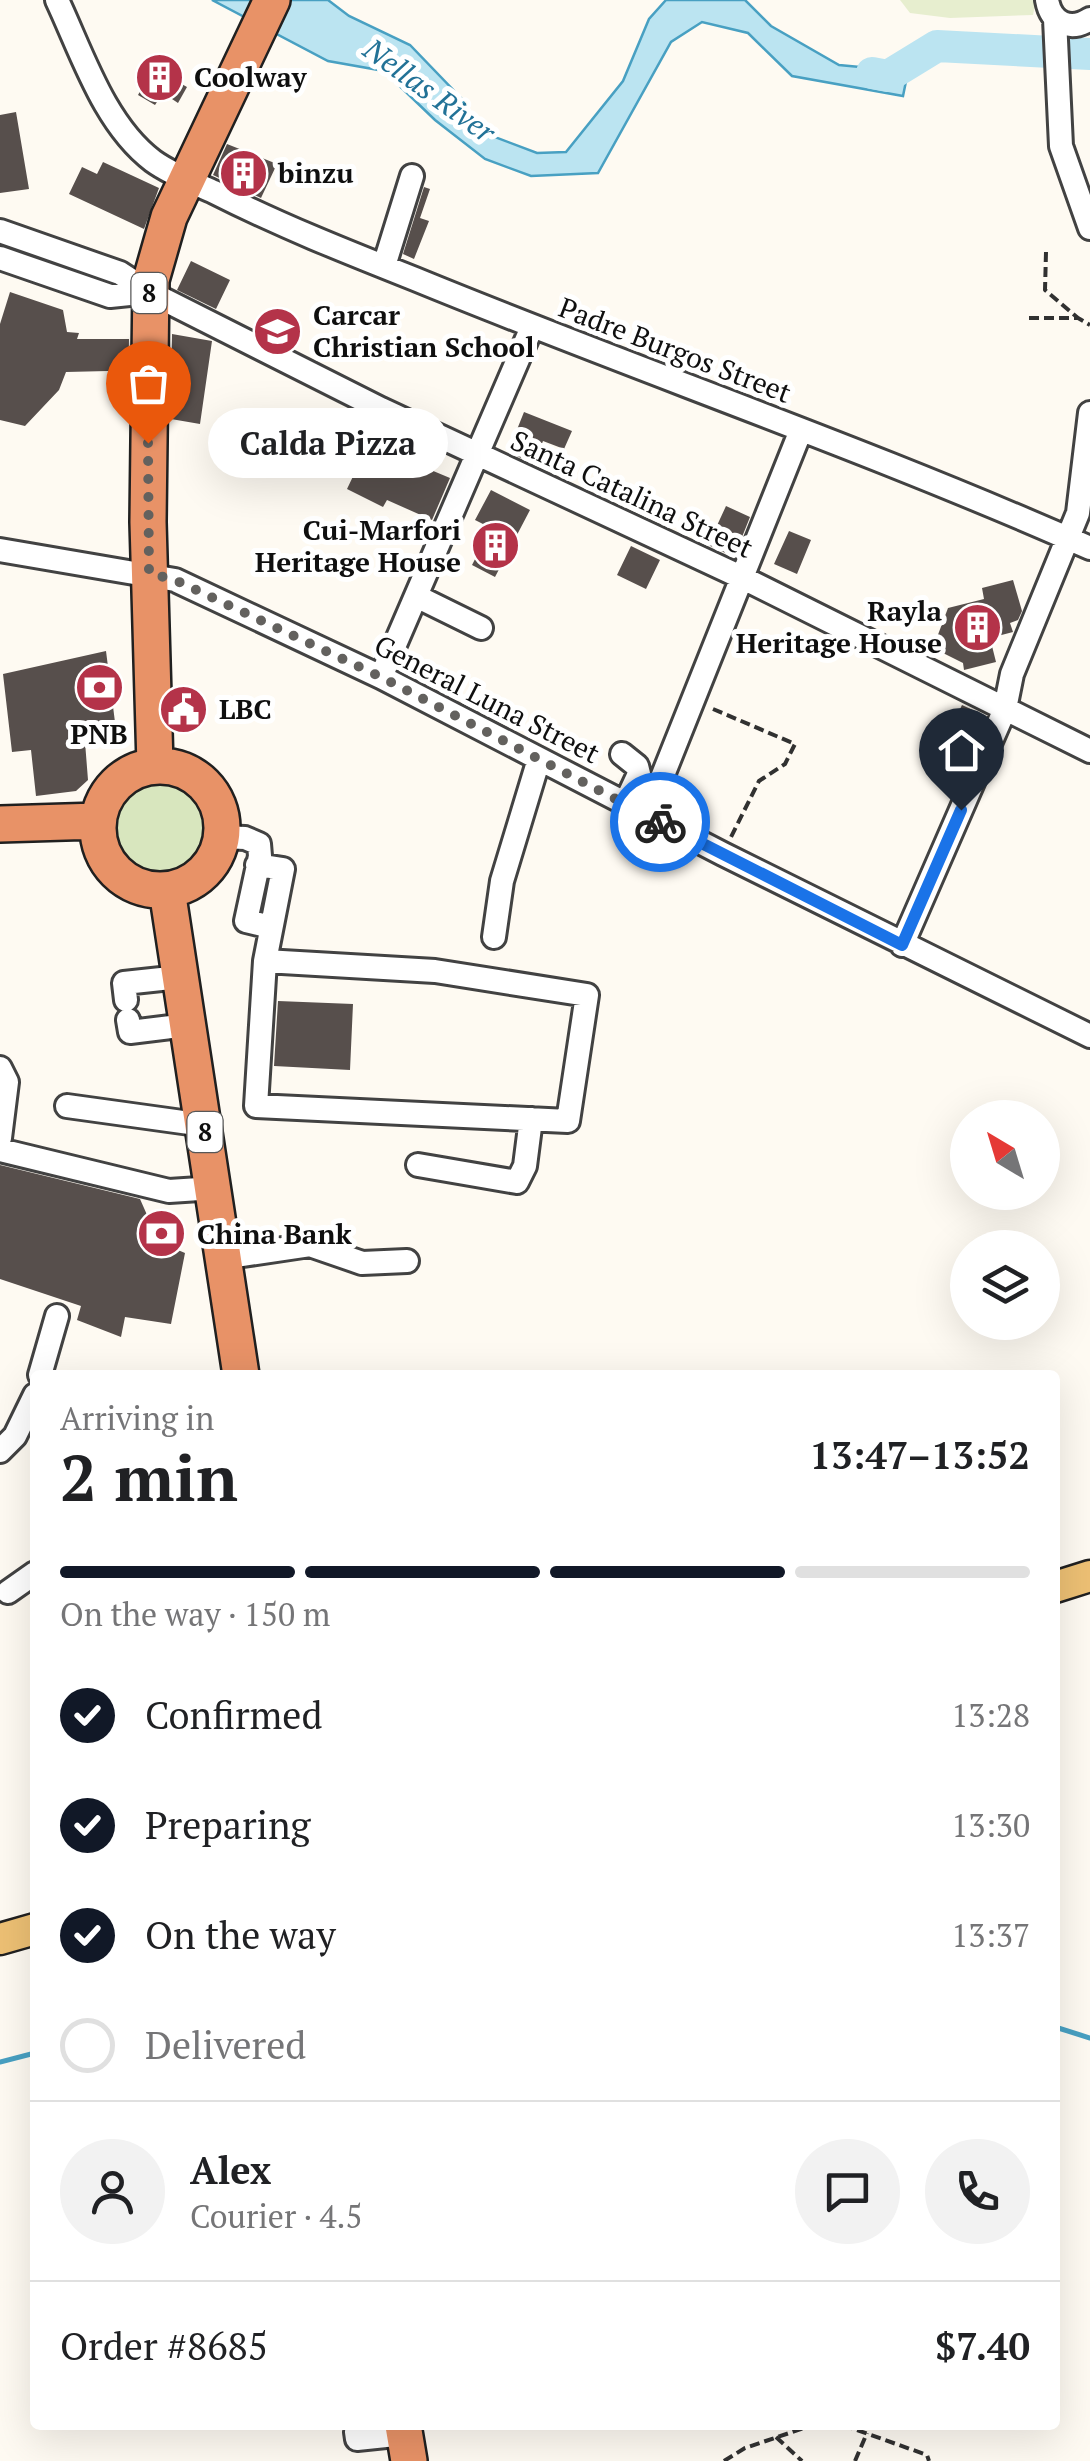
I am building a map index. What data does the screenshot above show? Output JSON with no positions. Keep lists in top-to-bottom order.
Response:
{
  "streets": {
    "highway": ["8"],
    "street": ["Padre Burgos Street", "Santa Catalina Street", "General Luna Street"]
  },
  "crossings": [
    ["8", "Padre Burgos Street"],
    ["8", "Santa Catalina Street"],
    ["8", "General Luna Street"]
  ],
  "water": ["Nellas River"],
  "places": {
    "building": [
      "Coolway",
      "binzu",
      "Cui-Marfori Heritage House",
      "Rayla Heritage House"
    ],
    "school or university": ["Carcar Christian School"],
    "other": ["Calda Pizza"],
    "bank": ["PNB", "China Bank"],
    "public building": ["LBC"]
  },
  "north": "top left",
  "page": {
    "bubble": "Calda Pizza",
    "heading": ["2 min", "Arriving in", "13:47–13:52"],
    "panel": [
      "Alex",
      "Courier · 4.5",
      "Order #8685",
      "$7.40"
    ],
    "bar": "On the way · 150 m",
    "list": [
      ["Confirmed", "13:28"],
      ["Preparing", "13:30"],
      ["On the way", "13:37"],
      "Delivered"
    ]
  }
}
